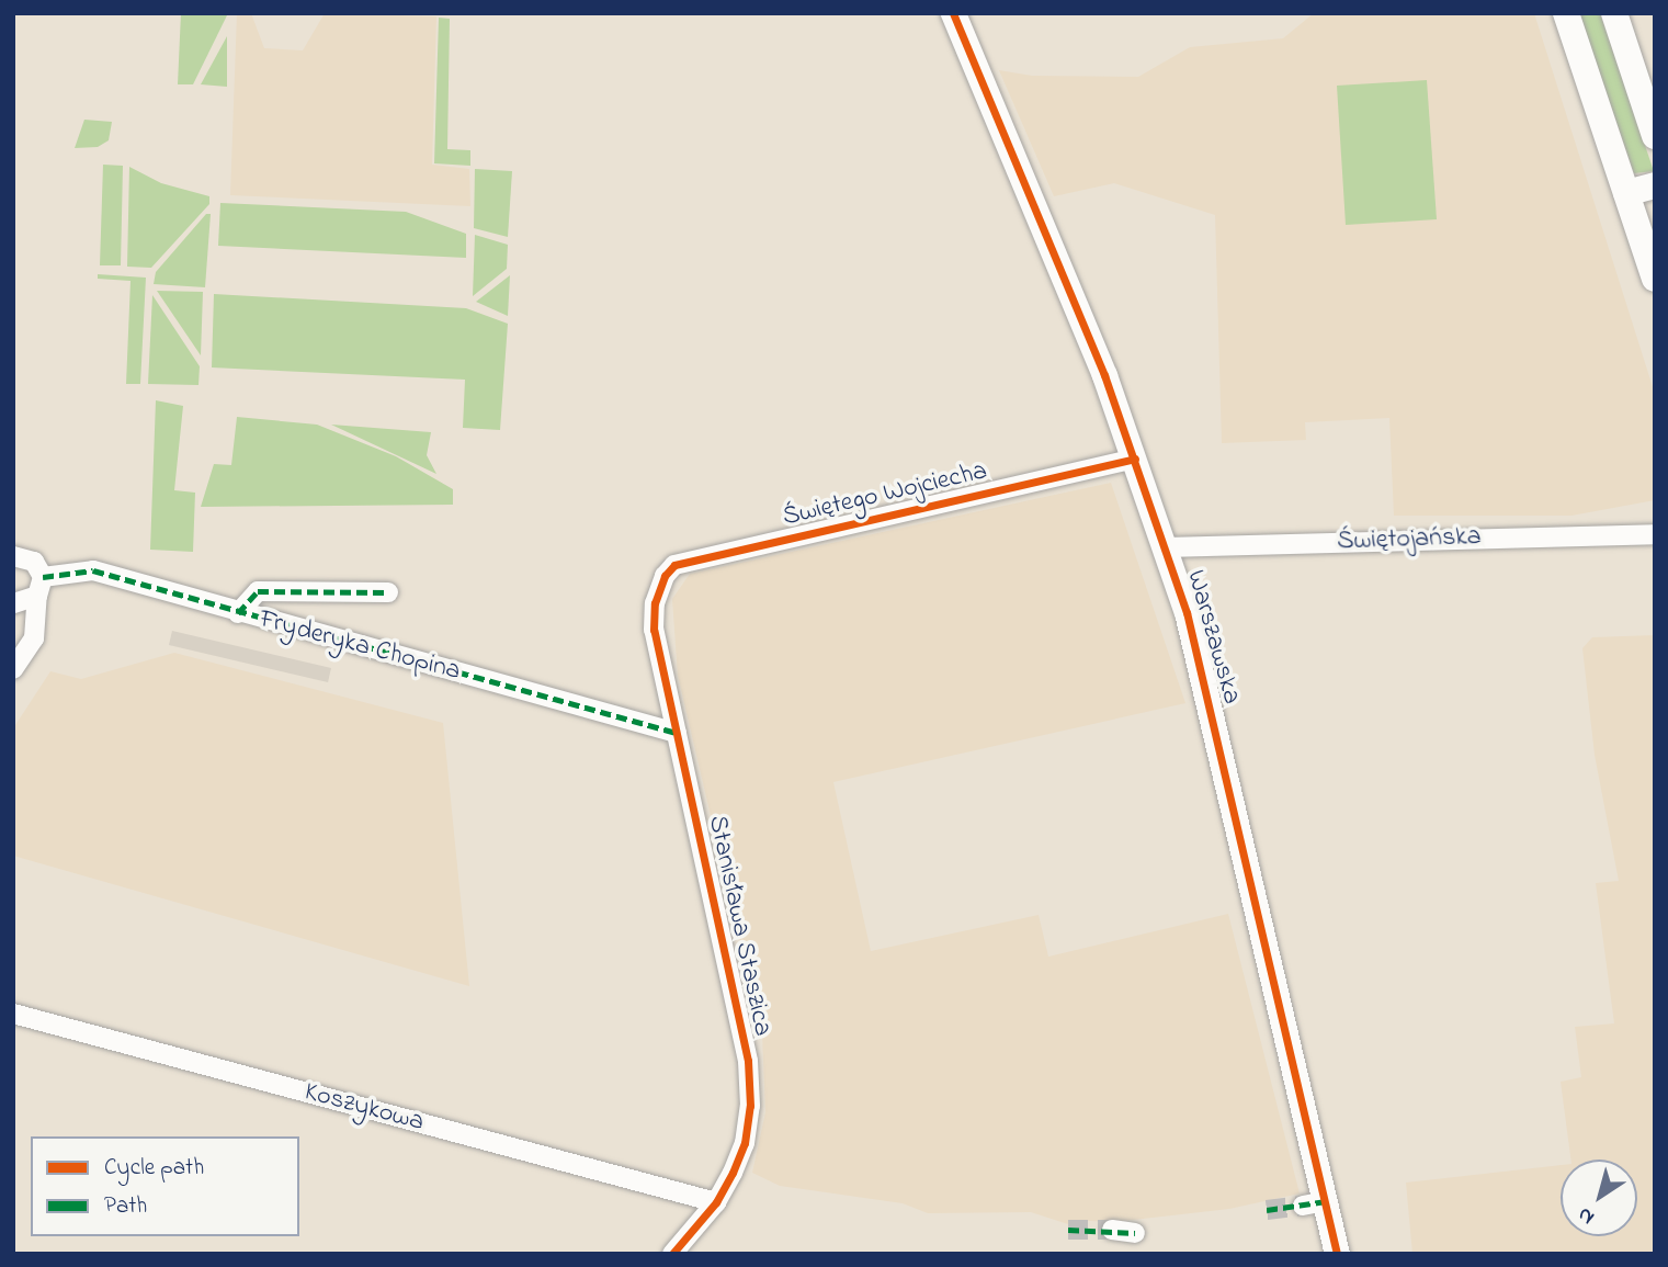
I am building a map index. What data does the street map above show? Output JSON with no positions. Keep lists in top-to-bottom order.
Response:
{
  "streets": {
    "street": [
      "Świętego Wojciecha",
      "Świętojańska",
      "Warszawska",
      "Fryderyka Chopina",
      "Stanisława Staszica",
      "Koszykowa"
    ]
  },
  "crossings": [
    ["Świętego Wojciecha", "Warszawska"],
    ["Świętego Wojciecha", "Stanisława Staszica"],
    ["Świętojańska", "Warszawska"],
    ["Fryderyka Chopina", "Stanisława Staszica"],
    ["Stanisława Staszica", "Koszykowa"]
  ],
  "legend": ["Cycle path", "Path"],
  "north": "bottom left"
}
